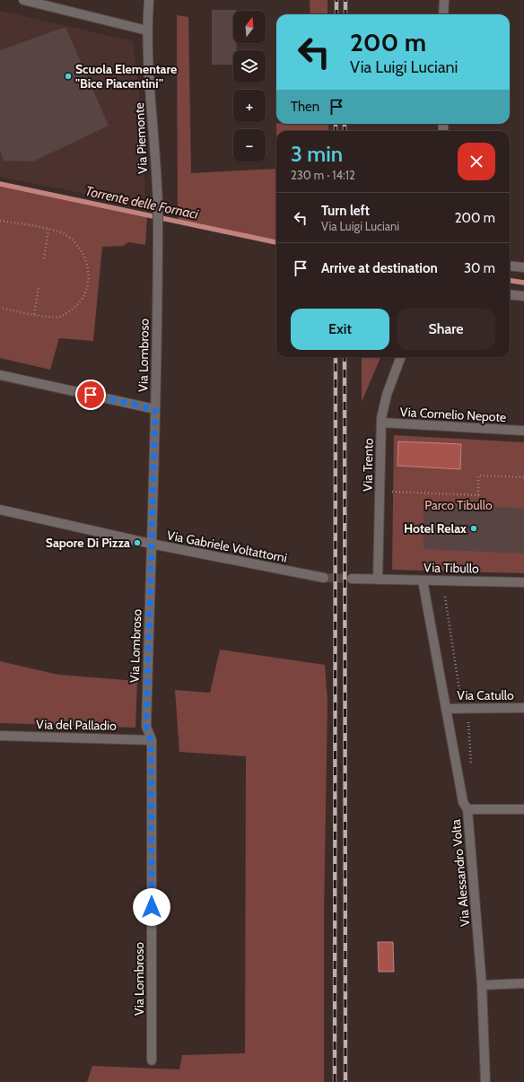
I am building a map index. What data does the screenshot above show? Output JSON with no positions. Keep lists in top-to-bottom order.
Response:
{
  "streets": {
    "street": [
      "Via Piemonte",
      "Via Lombroso",
      "Via Cornelio Nepote",
      "Via Trento",
      "Via Gabriele Voltattorni",
      "Via Tibullo",
      "Via Catullo",
      "Via del Palladio",
      "Via Alessandro Volta"
    ]
  },
  "crossings": [
    ["Via Piemonte", "Via Lombroso"],
    ["Via Lombroso", "Via Gabriele Voltattorni"],
    ["Via Lombroso", "Via del Palladio"],
    ["Via Cornelio Nepote", "Via Trento"],
    ["Via Trento", "Via Tibullo"],
    ["Via Tibullo", "Via Alessandro Volta"],
    ["Via Catullo", "Via Alessandro Volta"]
  ],
  "water": ["Torrente delle Fornaci"],
  "parks": ["Parco Tibullo"],
  "places": ["Scuola Elementare \"Bice Piacentini\"", "Hotel Relax", "Sapore Di Pizza"],
  "north": "top",
  "page": {
    "map_buttons": ["+", "−"],
    "turn": ["200 m", "Via Luigi Luciani"],
    "then": "Then",
    "heading": ["3 min", "230 m · 14:12"],
    "list": [
      {
        "name": "Turn left",
        "note": "Via Luigi Luciani",
        "value": "200 m"
      },
      {
        "name": "Arrive at destination",
        "value": "30 m"
      }
    ],
    "buttons": ["Exit", "Share"]
  }
}
